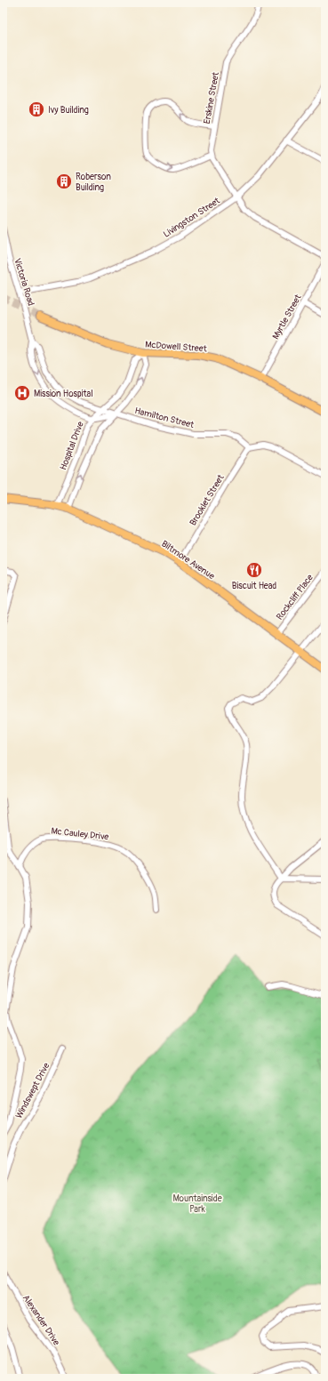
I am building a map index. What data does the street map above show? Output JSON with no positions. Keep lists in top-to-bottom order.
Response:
{
  "streets": {
    "main road": ["McDowell Street", "Biltmore Avenue"],
    "street": [
      "Erskine Street",
      "Livingston Street",
      "Victoria Road",
      "Myrtle Street",
      "Hamilton Street",
      "Hospital Drive",
      "Brooklet Street",
      "Rockcliff Place",
      "Mc Cauley Drive",
      "Windswept Drive",
      "Alexander Drive"
    ]
  },
  "crossings": [
    ["Livingston Street", "Victoria Road"],
    ["Victoria Road", "Hamilton Street"],
    ["Victoria Road", "Hospital Drive"],
    ["Myrtle Street", "McDowell Street"],
    ["McDowell Street", "Hospital Drive"],
    ["Hamilton Street", "Brooklet Street"],
    ["Hospital Drive", "Biltmore Avenue"],
    ["Brooklet Street", "Biltmore Avenue"],
    ["Biltmore Avenue", "Rockcliff Place"]
  ],
  "parks": ["Mountainside Park"],
  "places": {
    "building": ["Ivy Building", "Roberson Building"],
    "hospital": ["Mission Hospital"],
    "restaurant": ["Biscuit Head"]
  }
}
